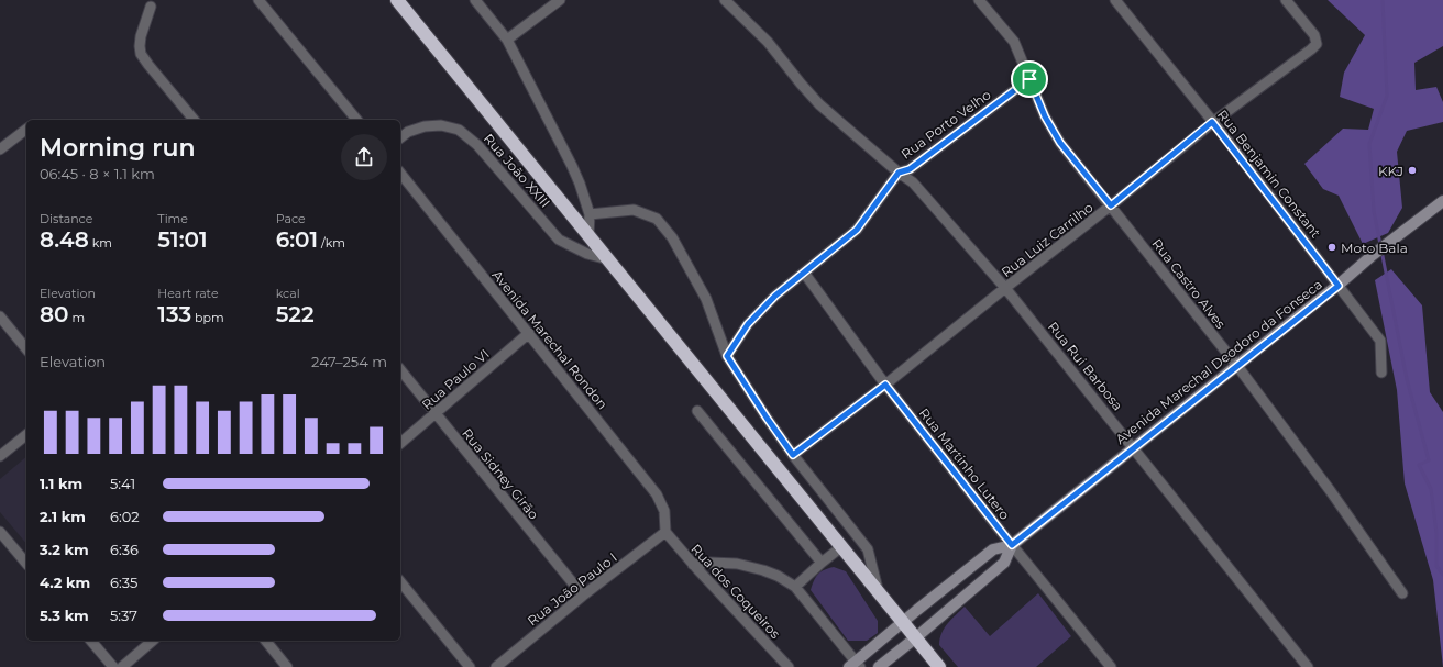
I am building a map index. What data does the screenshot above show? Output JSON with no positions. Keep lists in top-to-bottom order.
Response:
{
  "streets": {
    "main road": ["Avenida Marechal Deodoro da Fonseca"],
    "street": [
      "Rua Porto Velho",
      "Rua João XXIII",
      "Rua Benjamin Constant",
      "Rua Luiz Carrilho",
      "Rua Castro Alves",
      "Avenida Marechal Rondon",
      "Rua Rui Barbosa",
      "Rua Paulo VI",
      "Rua Martinho Lutero",
      "Rua Sidney Girão",
      "Rua João Paulo I",
      "Rua dos Coqueiros"
    ]
  },
  "crossings": [
    ["Rua Porto Velho", "Rua Castro Alves"],
    ["Rua Porto Velho", "Rua Rui Barbosa"],
    ["Rua Benjamin Constant", "Rua Luiz Carrilho"],
    ["Rua Benjamin Constant", "Avenida Marechal Deodoro da Fonseca"],
    ["Rua Luiz Carrilho", "Rua Castro Alves"],
    ["Rua Luiz Carrilho", "Rua Rui Barbosa"],
    ["Rua Luiz Carrilho", "Rua Martinho Lutero"],
    ["Rua Castro Alves", "Avenida Marechal Deodoro da Fonseca"],
    ["Avenida Marechal Rondon", "Rua Paulo VI"],
    ["Avenida Marechal Rondon", "Rua João Paulo I"],
    ["Avenida Marechal Rondon", "Rua dos Coqueiros"],
    ["Avenida Marechal Deodoro da Fonseca", "Rua Rui Barbosa"],
    ["Avenida Marechal Deodoro da Fonseca", "Rua Martinho Lutero"],
    ["Rua Paulo VI", "Rua Sidney Girão"],
    ["Rua Sidney Girão", "Rua João Paulo I"],
    ["Rua João Paulo I", "Rua dos Coqueiros"]
  ],
  "places": ["KKJ", "Moto Bala"],
  "page": {
    "heading": ["Morning run", "06:45 · 8 × 1.1 km"],
    "stats": [
      ["Distance", "8.48 km"],
      ["Time", "51:01"],
      ["Pace", "6:01 /km"],
      ["Elevation", "80 m"],
      ["Heart rate", "133 bpm"],
      ["kcal", "522"]
    ],
    "chart": ["Elevation", "247–254 m"],
    "list": [
      {
        "name": "1.1 km",
        "note": "5:41"
      },
      {
        "name": "2.1 km",
        "note": "6:02"
      },
      {
        "name": "3.2 km",
        "note": "6:36"
      },
      {
        "name": "4.2 km",
        "note": "6:35"
      },
      {
        "name": "5.3 km",
        "note": "5:37"
      }
    ]
  }
}
